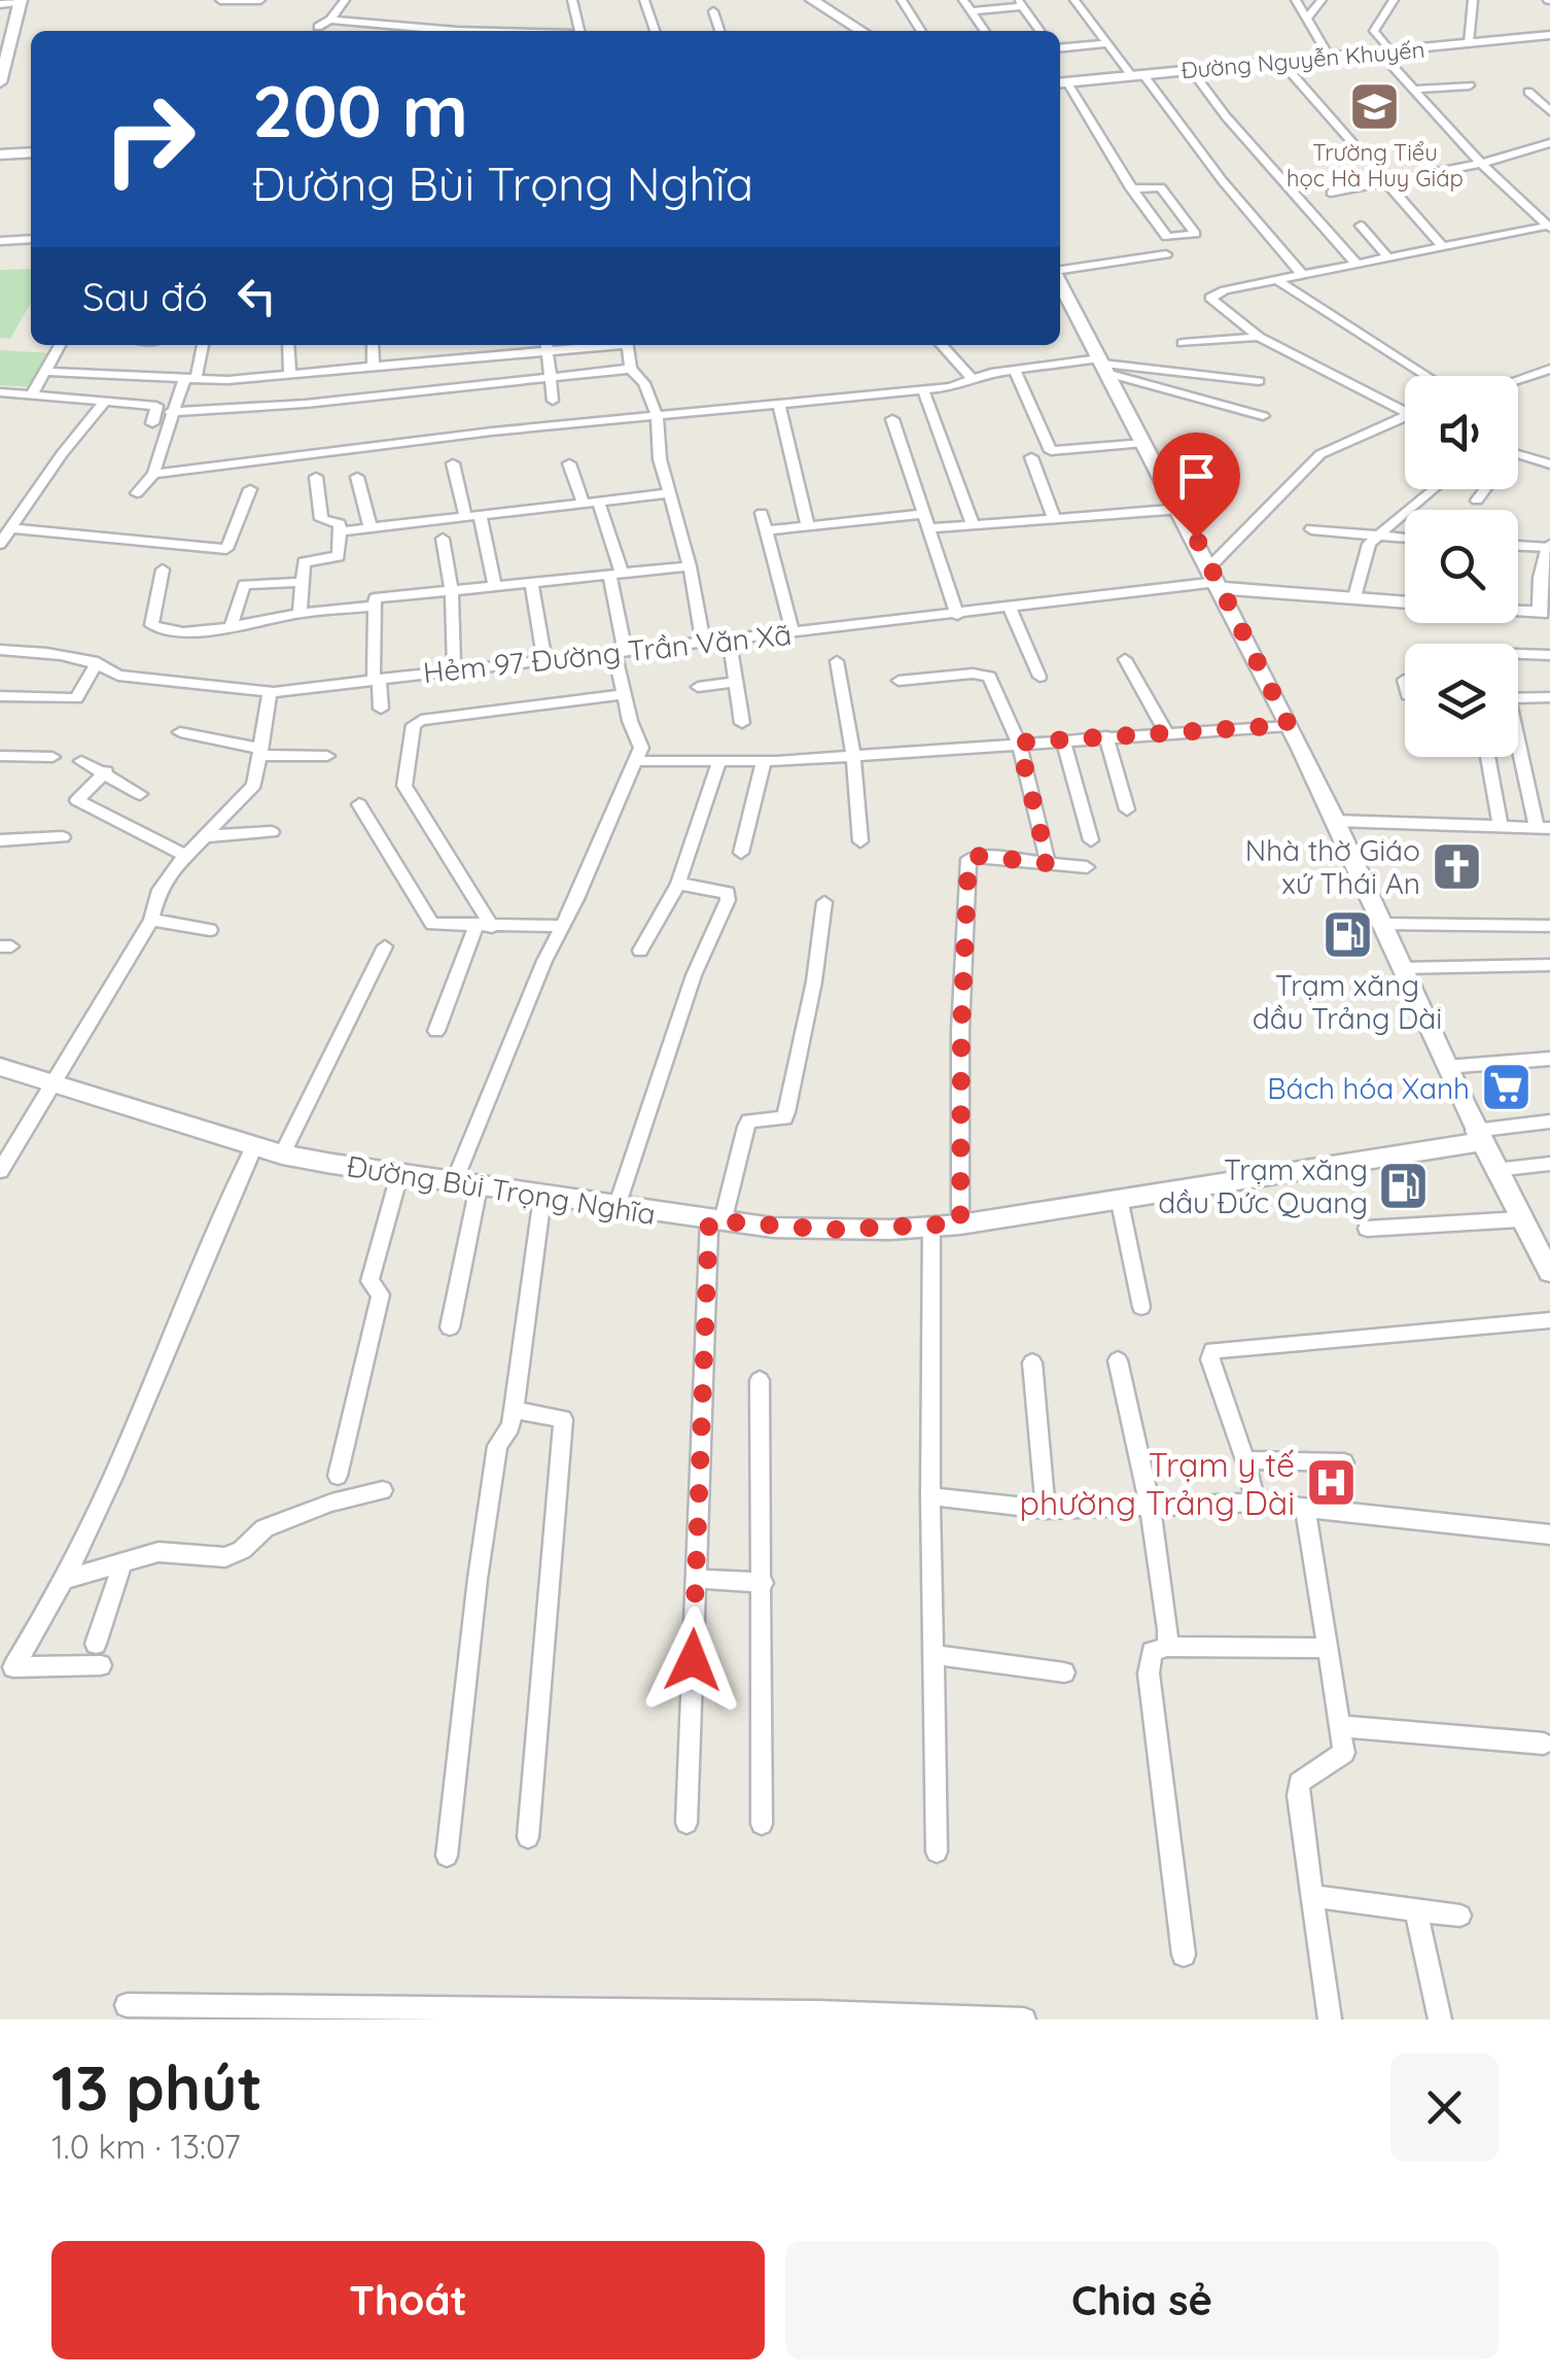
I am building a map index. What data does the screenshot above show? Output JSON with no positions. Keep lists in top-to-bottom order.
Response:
{
  "streets": {
    "street": ["Đường Nguyễn Khuyến", "Hẻm 97 Đường Trần Văn Xã", "Đường Bùi Trọng Nghĩa"]
  },
  "places": {
    "school or university": ["Trường Tiểu học Hà Huy Giáp"],
    "church": ["Nhà thờ Giáo xứ Thái An"],
    "fuel station": ["Trạm xăng dầu Trảng Dài", "Trạm xăng dầu Đức Quang"],
    "supermarket": ["Bách hóa Xanh"],
    "hospital": ["Trạm y tế phường Trảng Dài"]
  },
  "page": {
    "turn": ["200 m", "Đường Bùi Trọng Nghĩa"],
    "then": "Sau đó",
    "heading": ["13 phút", "1.0 km · 13:07"],
    "buttons": ["Thoát", "Chia sẻ"]
  }
}
